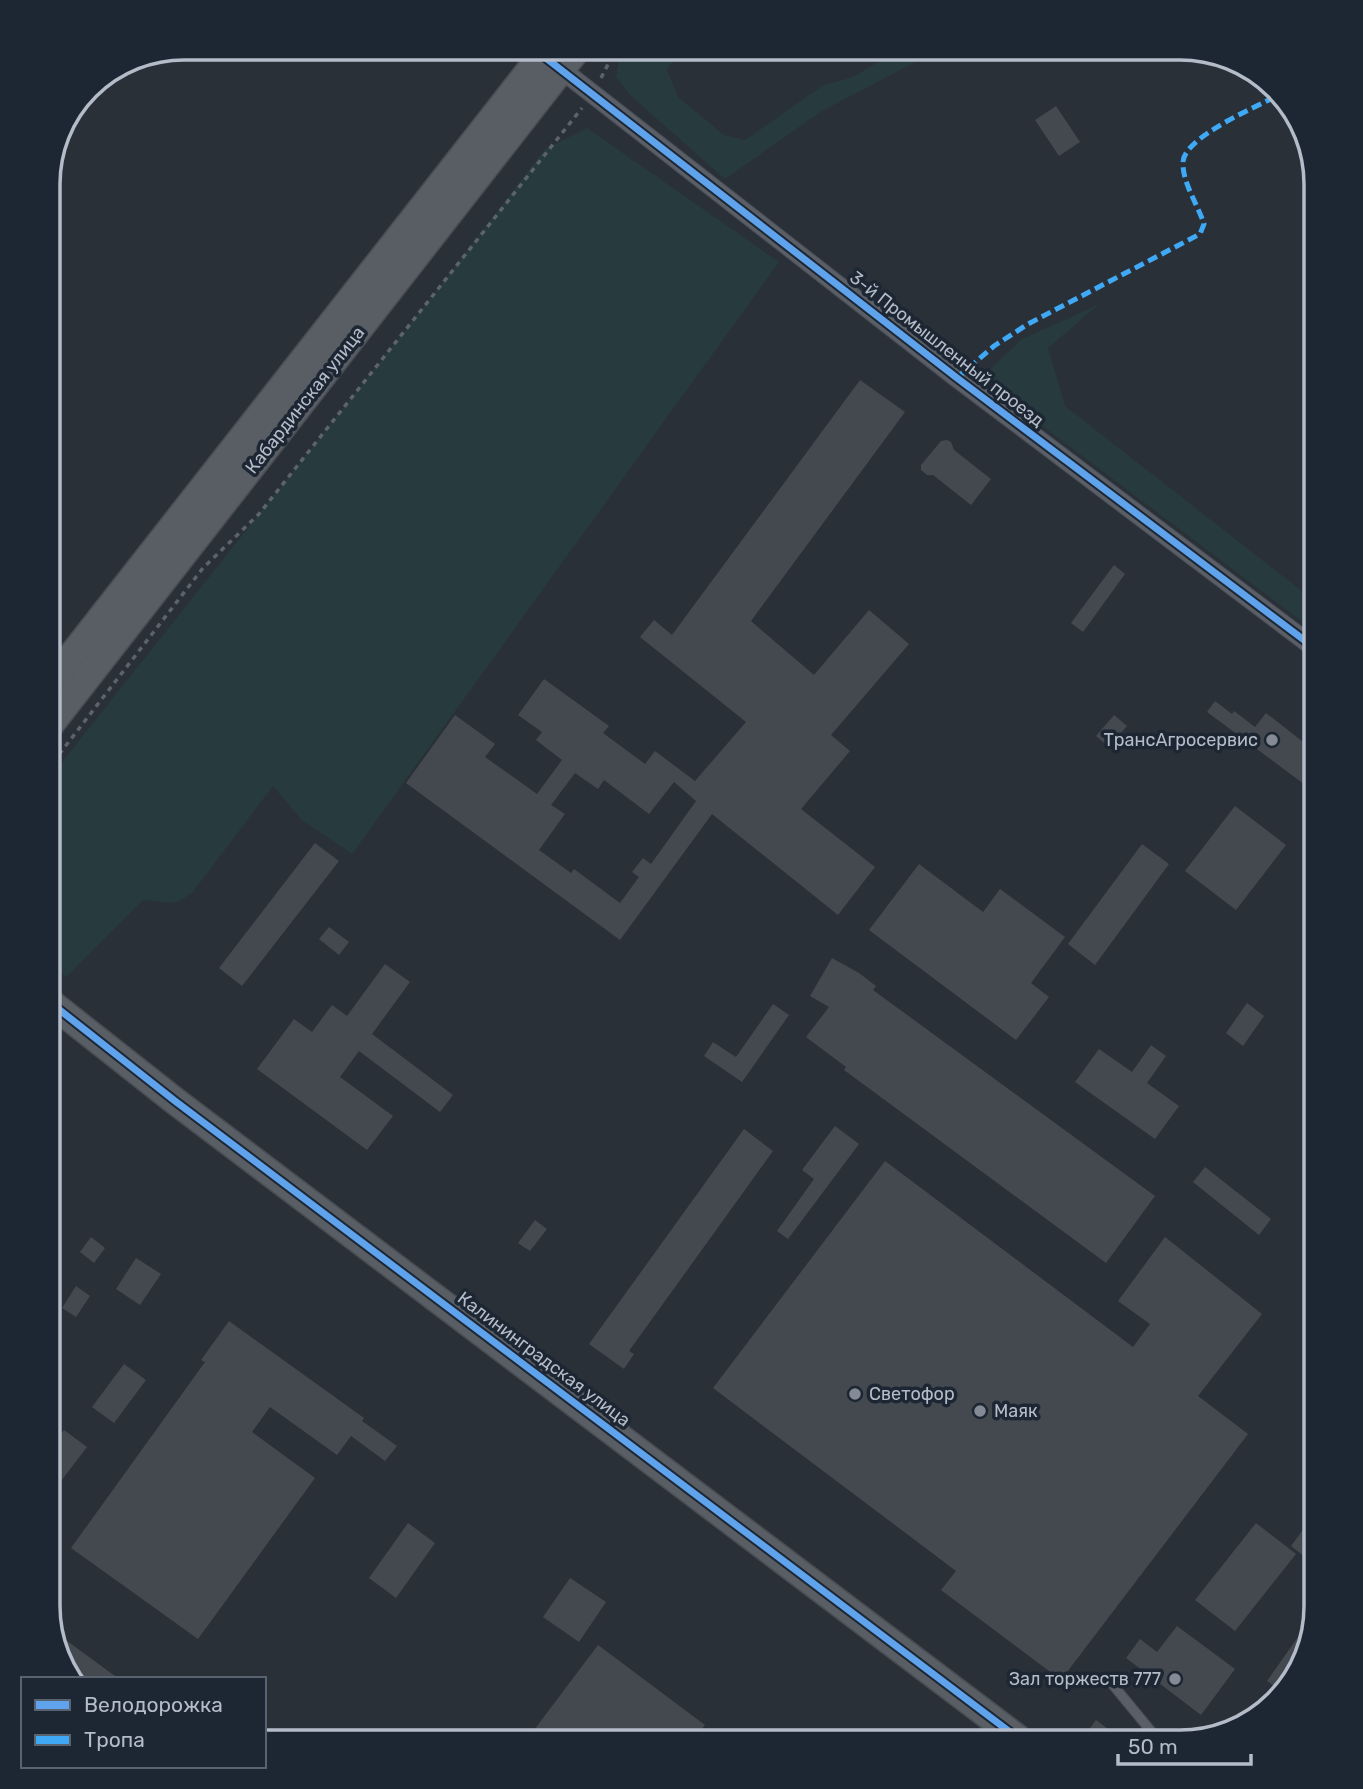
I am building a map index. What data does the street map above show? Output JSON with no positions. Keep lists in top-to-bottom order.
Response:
{
  "streets": {
    "main road": ["Кабардинская улица", "Калининградская улица"],
    "street": ["3-й Промышленный проезд"]
  },
  "places": [
    "ТрансАгросервис",
    "Светофор",
    "Маяк",
    "Зал торжеств 777"
  ],
  "legend": ["Велодорожка", "Тропа"],
  "scale_bar": "50 m"
}
